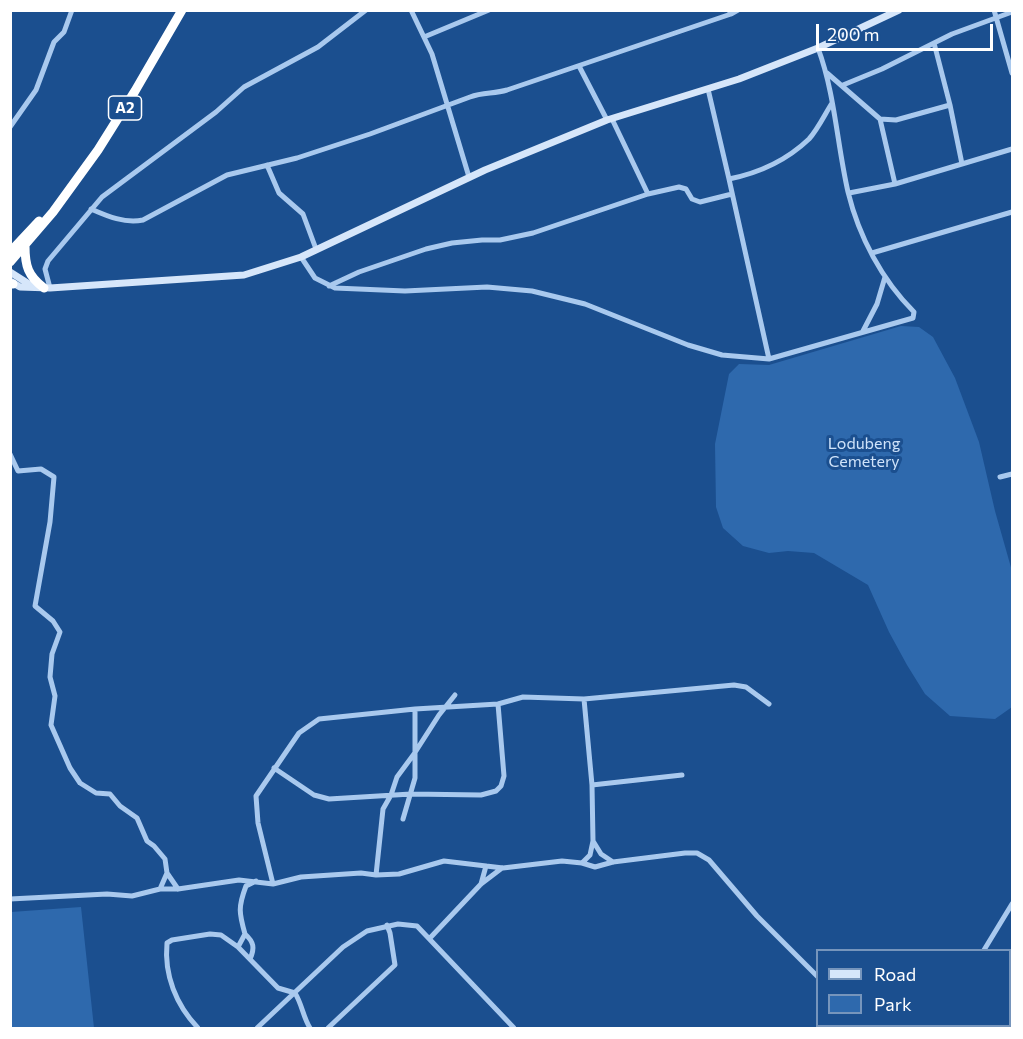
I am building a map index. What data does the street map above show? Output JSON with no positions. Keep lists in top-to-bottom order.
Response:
{
  "streets": {
    "highway": ["A2"]
  },
  "parks": ["Lodubeng Cemetery"],
  "legend": ["Road", "Park"],
  "scale_bar": "200 m"
}
